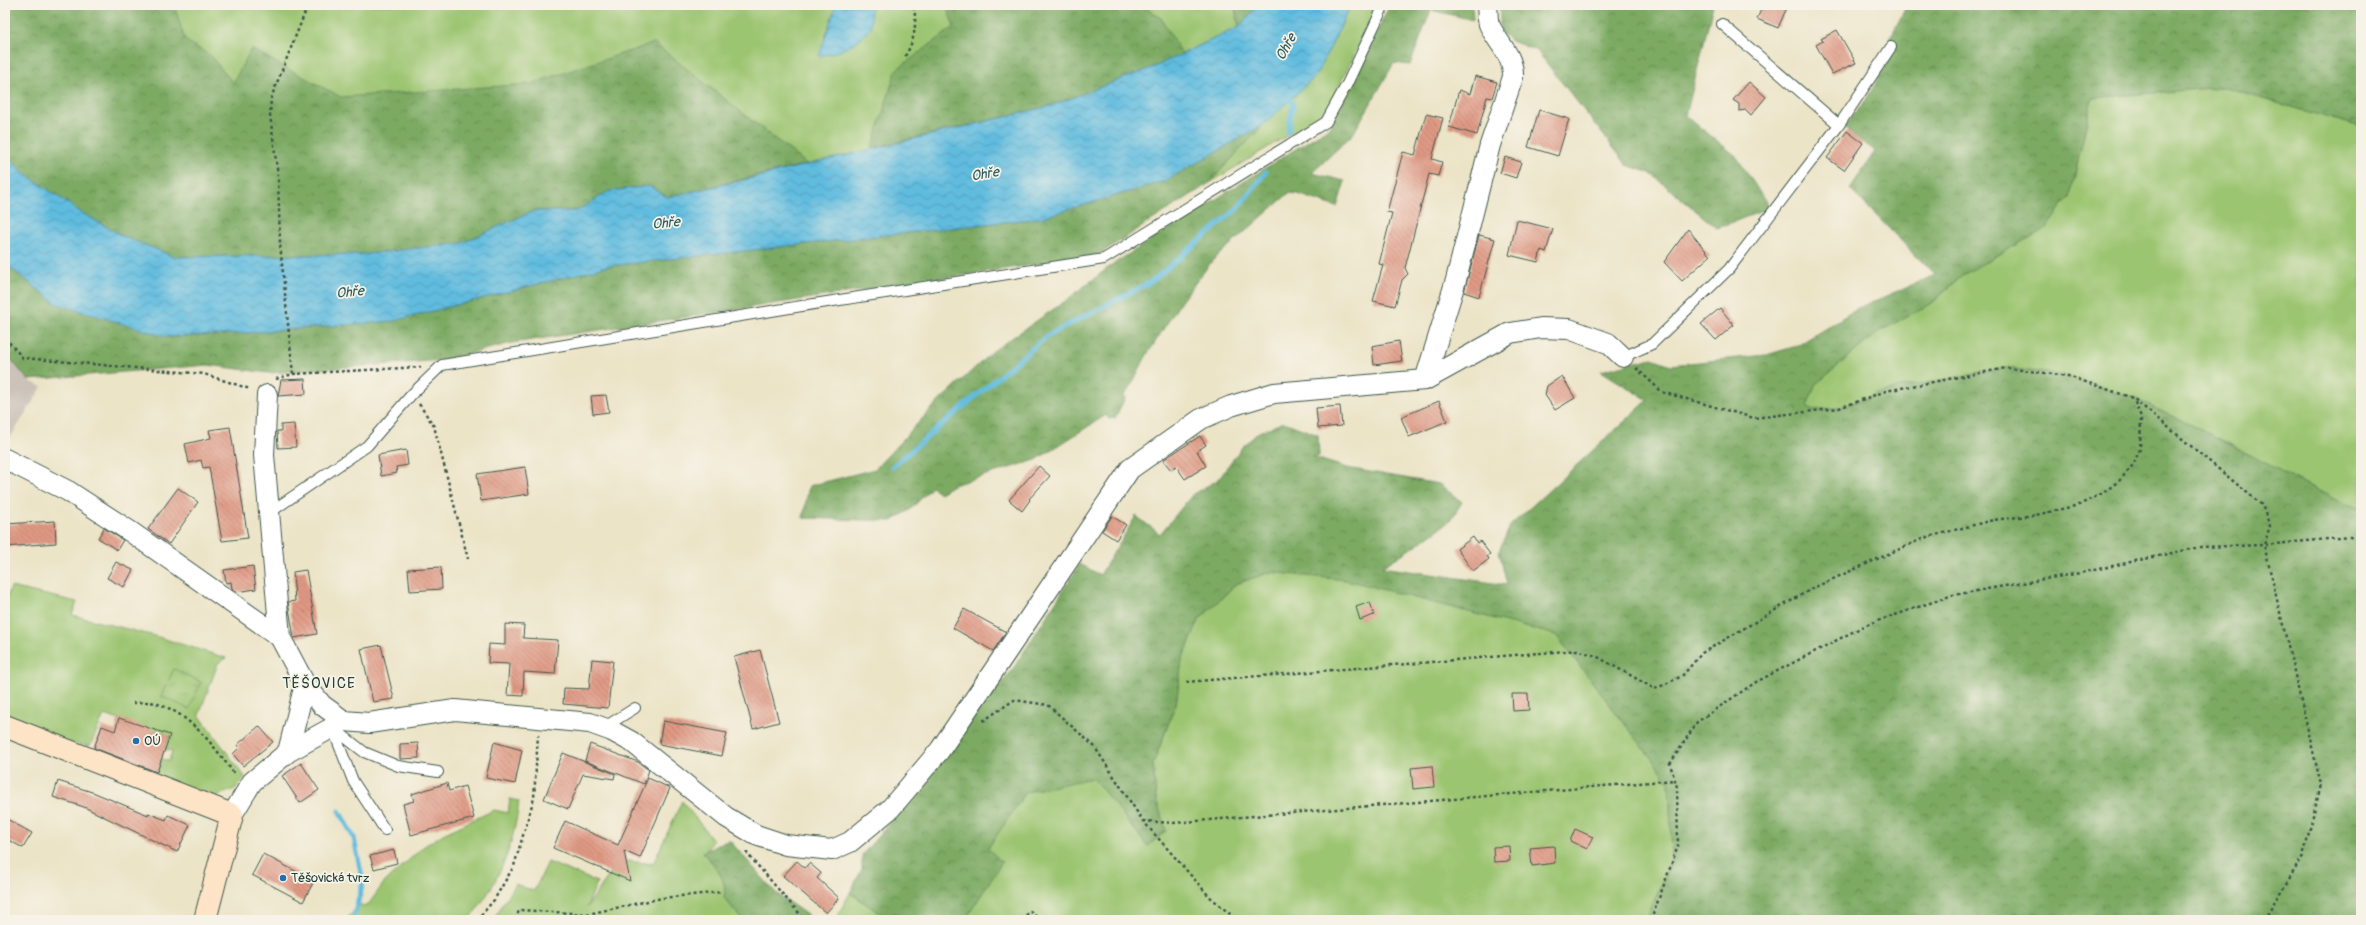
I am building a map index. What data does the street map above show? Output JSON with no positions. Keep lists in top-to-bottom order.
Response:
{
  "districts": ["TĚŠOVICE"],
  "water": ["Ohře"],
  "places": ["OÚ", "Těšovická tvrz"]
}
